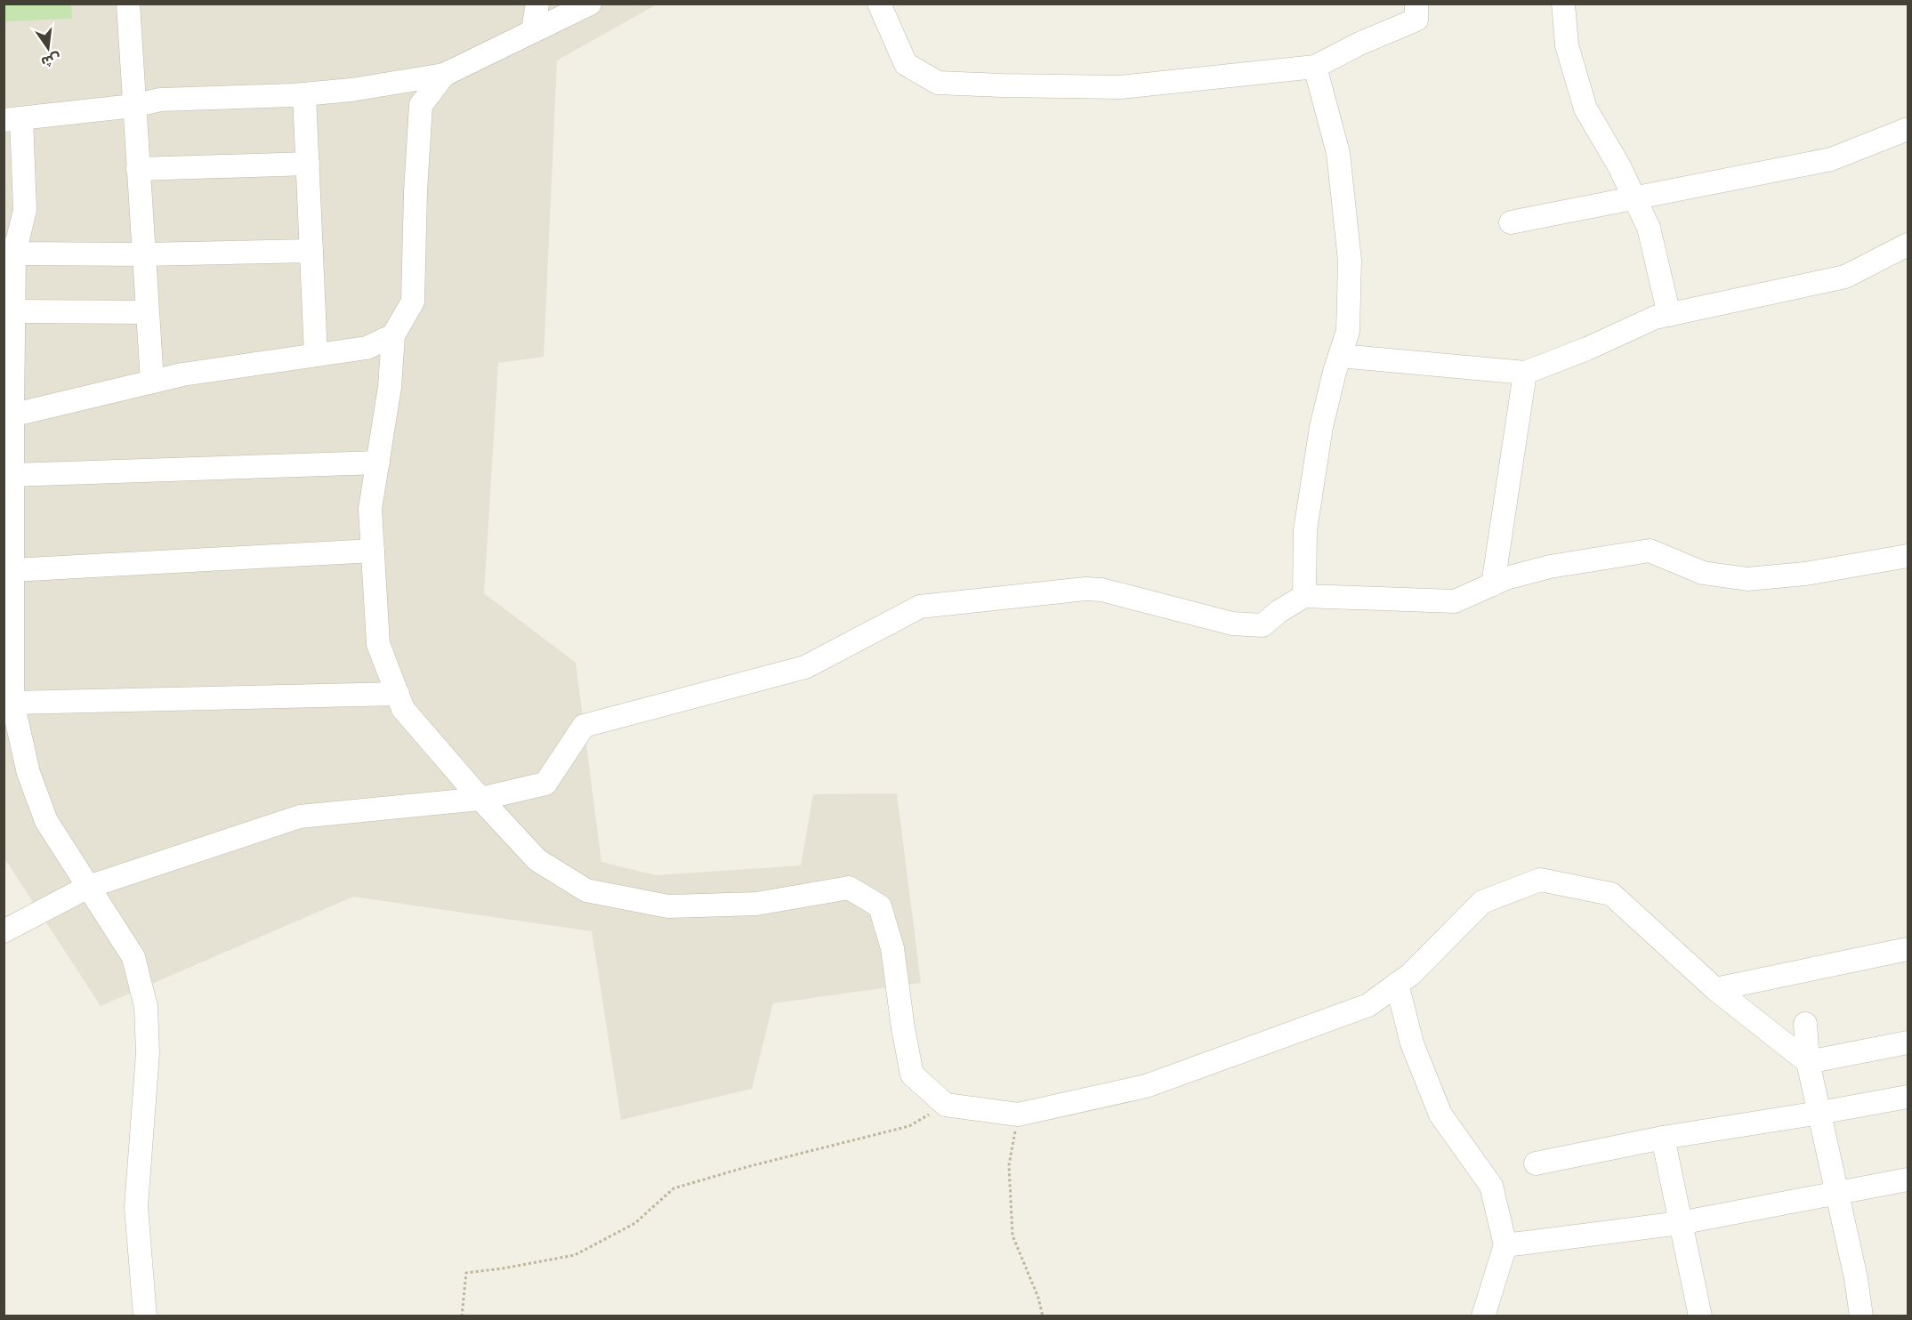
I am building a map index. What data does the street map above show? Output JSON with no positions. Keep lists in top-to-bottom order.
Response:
{
  "north": "bottom"
}
